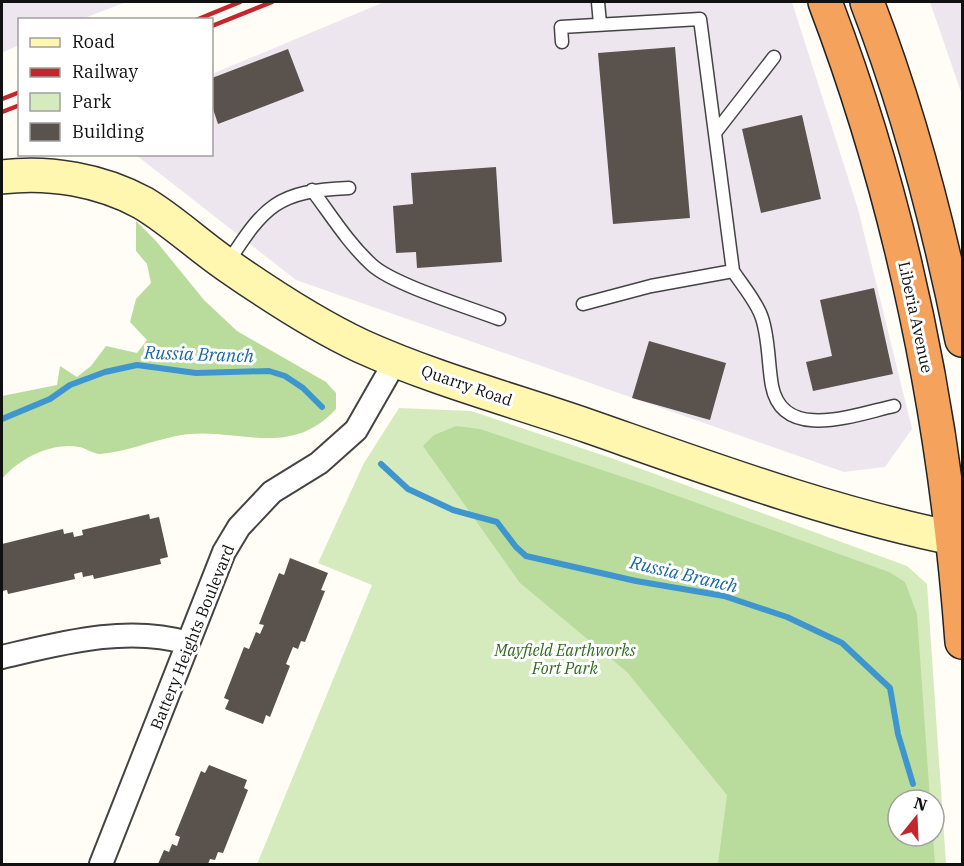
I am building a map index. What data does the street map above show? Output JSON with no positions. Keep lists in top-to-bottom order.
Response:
{
  "streets": {
    "highway": ["Liberia Avenue"],
    "street": ["Quarry Road", "Battery Heights Boulevard"]
  },
  "crossings": [
    ["Liberia Avenue", "Quarry Road"],
    ["Quarry Road", "Battery Heights Boulevard"]
  ],
  "water": ["Russia Branch"],
  "parks": ["Mayfield Earthworks Fort Park"],
  "legend": [
    "Road",
    "Railway",
    "Park",
    "Building"
  ],
  "north": "top"
}
